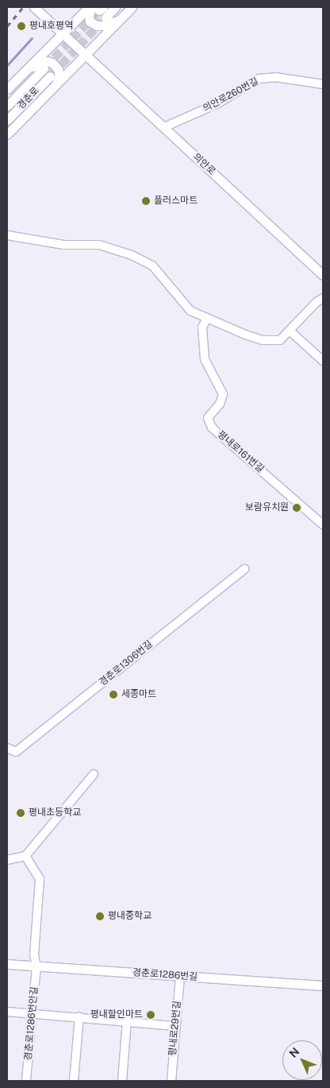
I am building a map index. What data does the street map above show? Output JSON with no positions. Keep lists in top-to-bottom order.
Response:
{
  "streets": {
    "street": [
      "의안로260번길",
      "경춘로",
      "의안로",
      "평내로161번길",
      "경춘로1306번길",
      "경춘로1286번길",
      "경춘로1286번안길",
      "평내로29번길"
    ]
  },
  "crossings": [
    ["의안로260번길", "의안로"],
    ["경춘로1286번길", "경춘로1286번안길"],
    ["경춘로1286번길", "평내로29번길"]
  ],
  "places": [
    "평내호평역",
    "플러스마트",
    "보람유치원",
    "세종마트",
    "평내초등학교",
    "평내중학교",
    "평내할인마트"
  ],
  "north": "top left"
}
